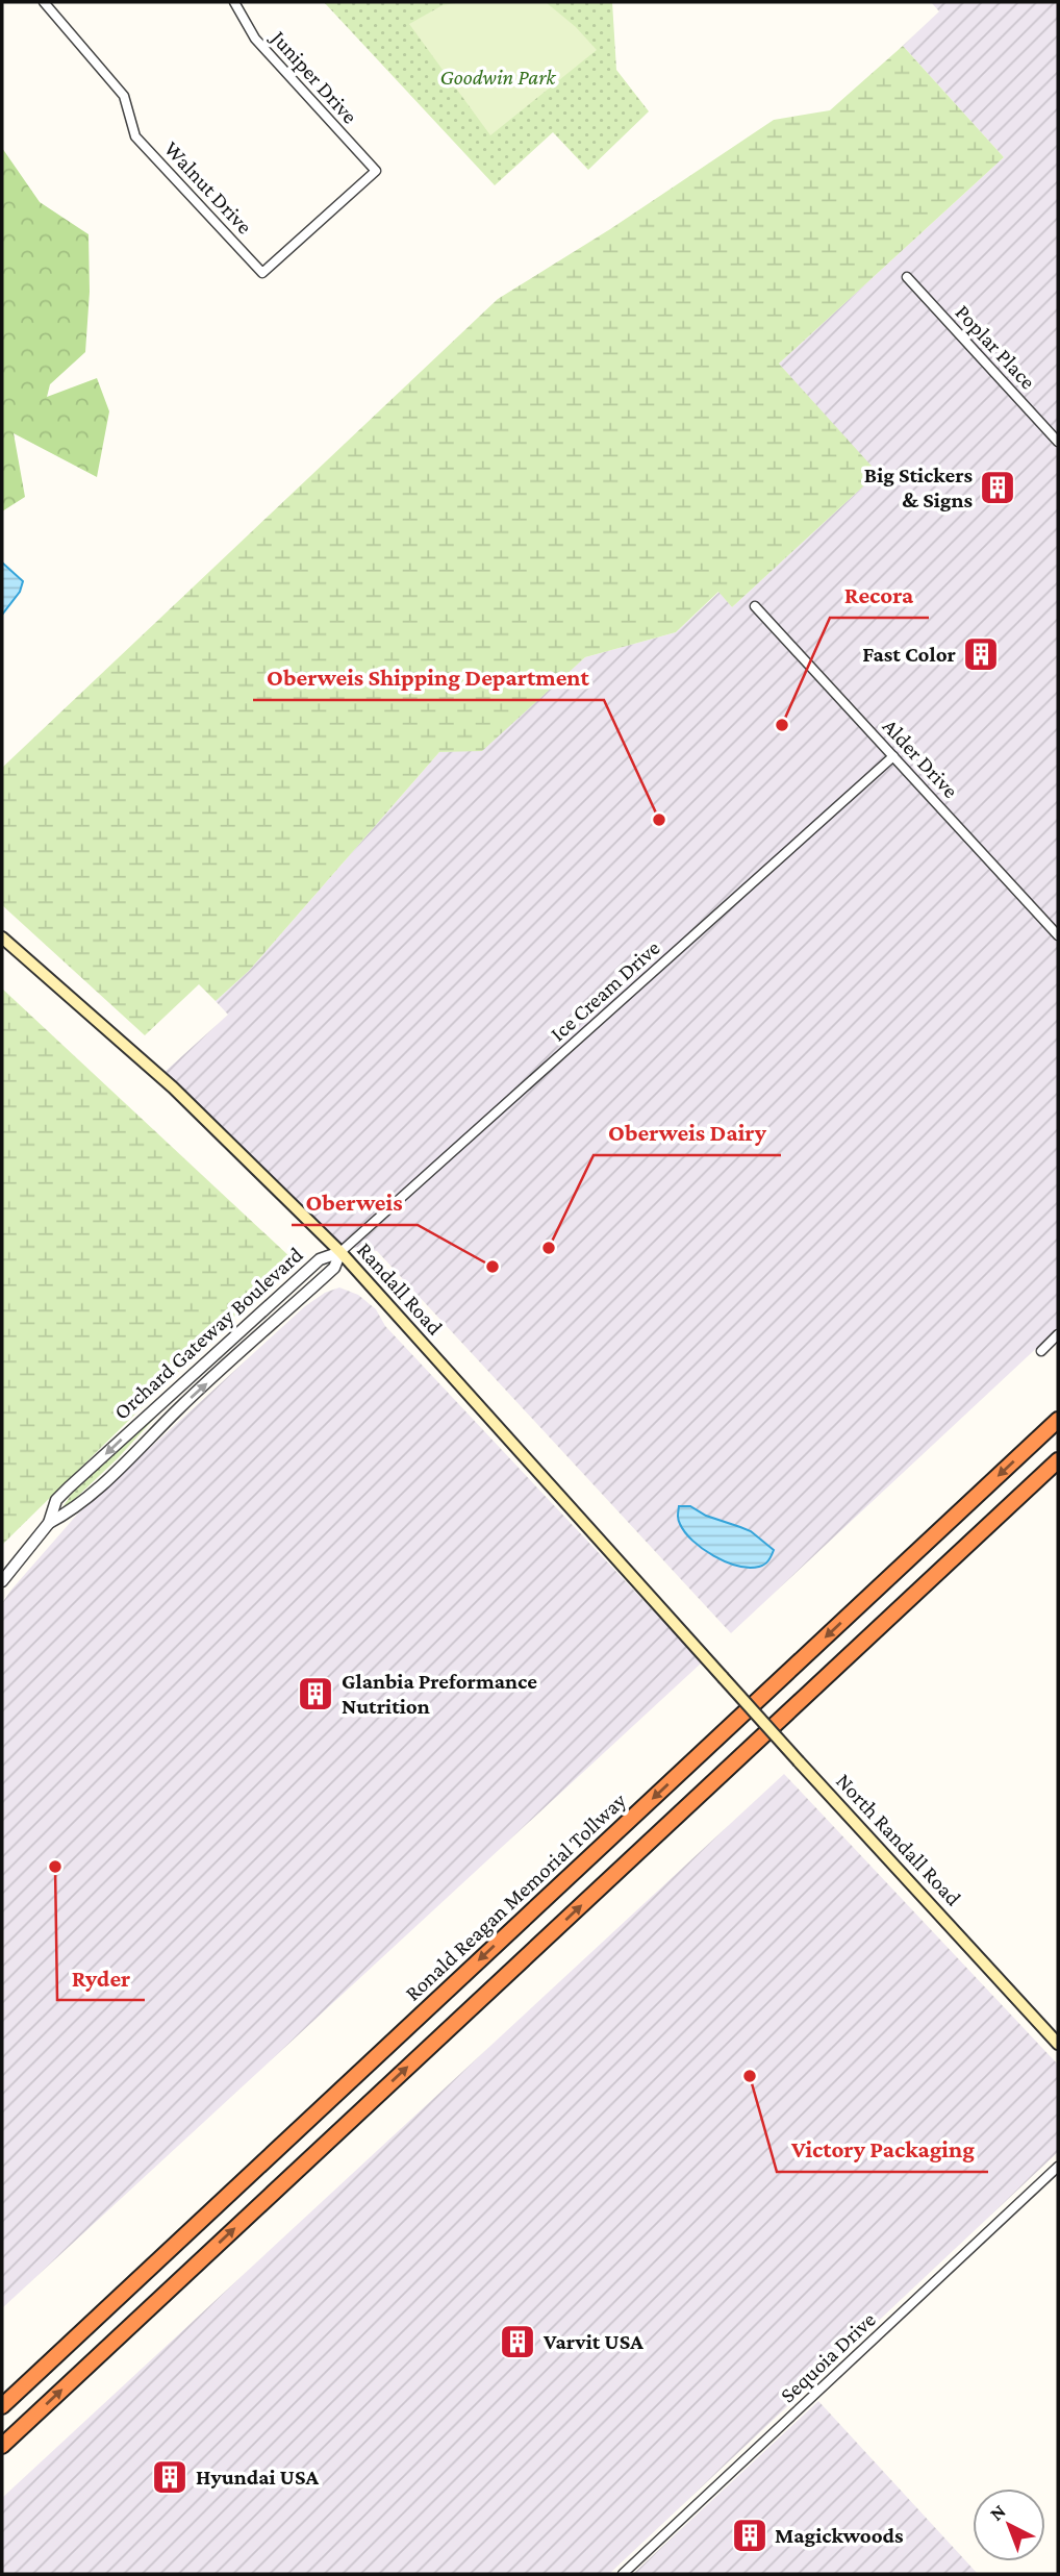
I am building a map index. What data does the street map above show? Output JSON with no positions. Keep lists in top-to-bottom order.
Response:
{
  "streets": {
    "highway": ["Ronald Reagan Memorial Tollway"],
    "main road": ["Randall Road", "North Randall Road"],
    "street": [
      "Juniper Drive",
      "Walnut Drive",
      "Poplar Place",
      "Alder Drive",
      "Ice Cream Drive",
      "Orchard Gateway Boulevard",
      "Sequoia Drive"
    ]
  },
  "crossings": [
    ["Juniper Drive", "Walnut Drive"],
    ["Alder Drive", "Ice Cream Drive"],
    ["Ice Cream Drive", "Randall Road"],
    ["Ice Cream Drive", "Orchard Gateway Boulevard"],
    ["Randall Road", "Orchard Gateway Boulevard"],
    ["Randall Road", "North Randall Road"]
  ],
  "parks": ["Goodwin Park"],
  "places": {
    "building": [
      "Big Stickers & Signs",
      "Fast Color",
      "Glanbia Preformance Nutrition",
      "Varvit USA",
      "Hyundai USA",
      "Magickwoods"
    ],
    "other": [
      "Recora",
      "Oberweis Shipping Department",
      "Oberweis Dairy",
      "Oberweis",
      "Ryder",
      "Victory Packaging"
    ]
  },
  "north": "top left"
}
